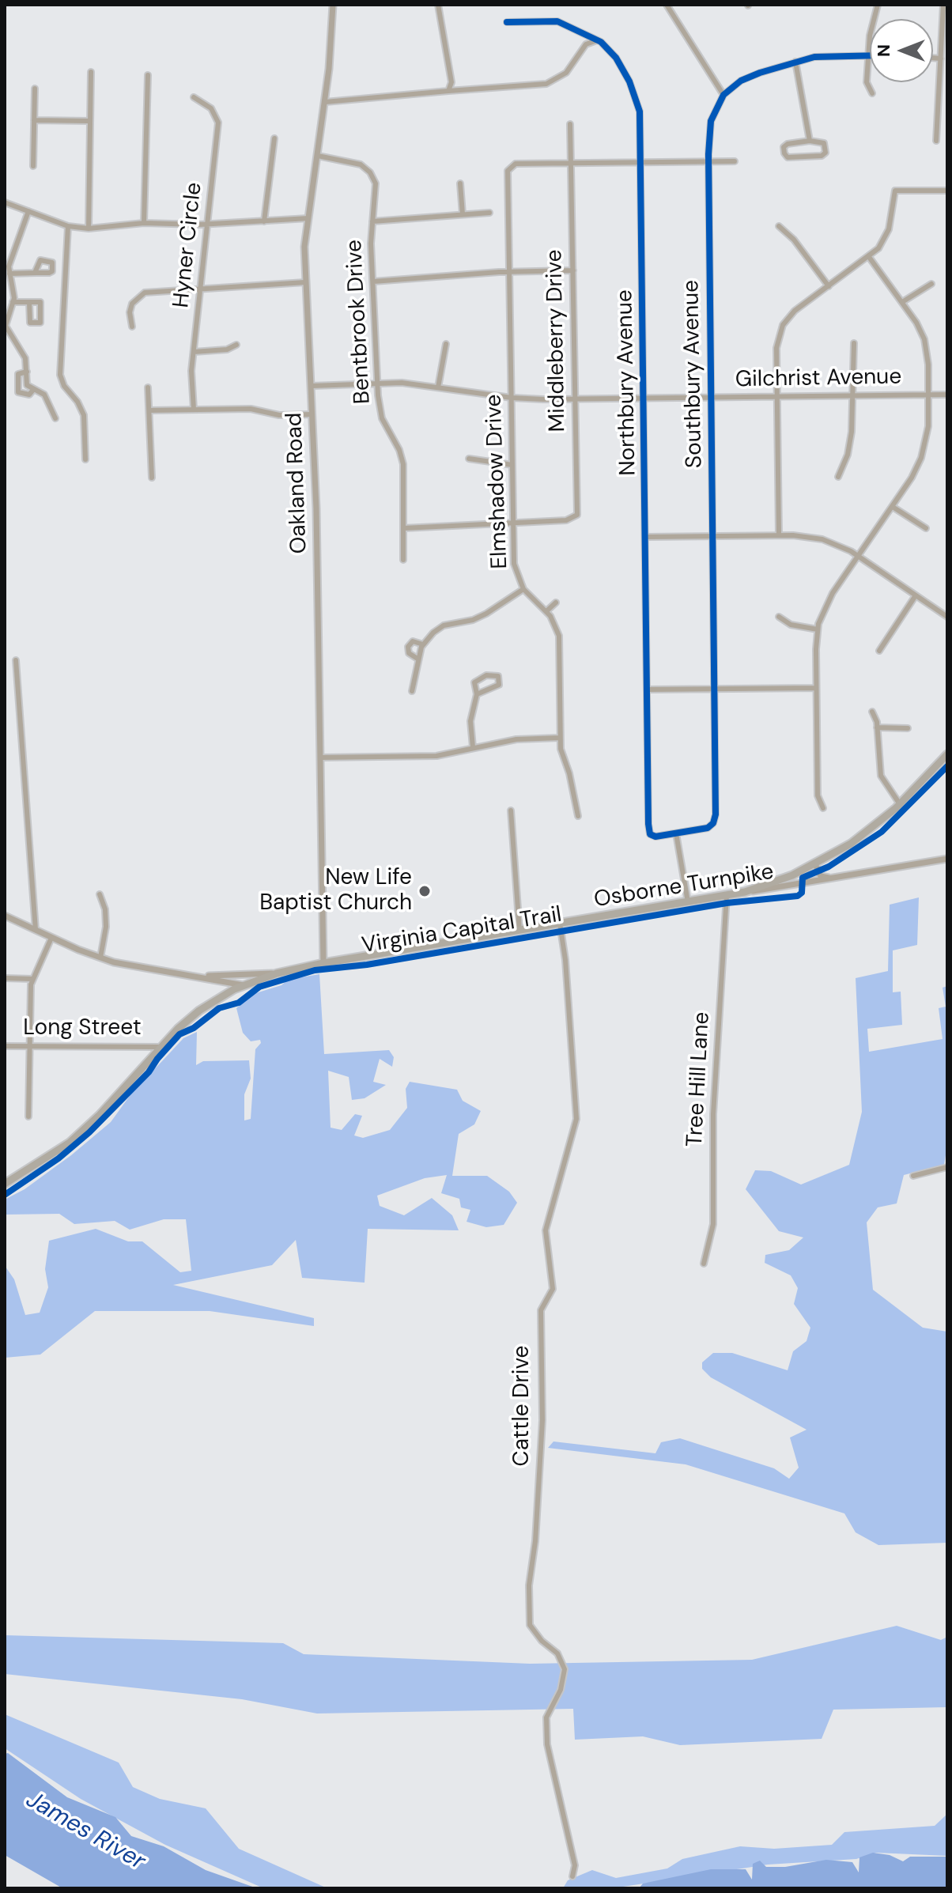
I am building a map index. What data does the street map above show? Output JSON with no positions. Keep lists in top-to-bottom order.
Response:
{
  "streets": {
    "main road": ["Osborne Turnpike"],
    "street": [
      "Hyner Circle",
      "Bentbrook Drive",
      "Middleberry Drive",
      "Southbury Avenue",
      "Gilchrist Avenue",
      "Northbury Avenue",
      "Elmshadow Drive",
      "Oakland Road",
      "Long Street",
      "Tree Hill Lane",
      "Cattle Drive"
    ],
    "cycle path": ["Virginia Capital Trail"]
  },
  "crossings": [
    ["Bentbrook Drive", "Gilchrist Avenue"],
    ["Bentbrook Drive", "Oakland Road"],
    ["Middleberry Drive", "Gilchrist Avenue"],
    ["Middleberry Drive", "Elmshadow Drive"],
    ["Southbury Avenue", "Gilchrist Avenue"],
    ["Southbury Avenue", "Northbury Avenue"],
    ["Gilchrist Avenue", "Northbury Avenue"],
    ["Gilchrist Avenue", "Elmshadow Drive"],
    ["Gilchrist Avenue", "Oakland Road"],
    ["Oakland Road", "Osborne Turnpike"],
    ["Osborne Turnpike", "Long Street"],
    ["Osborne Turnpike", "Tree Hill Lane"],
    ["Osborne Turnpike", "Cattle Drive"]
  ],
  "water": ["James River"],
  "places": ["New Life Baptist Church"],
  "north": "left"
}
